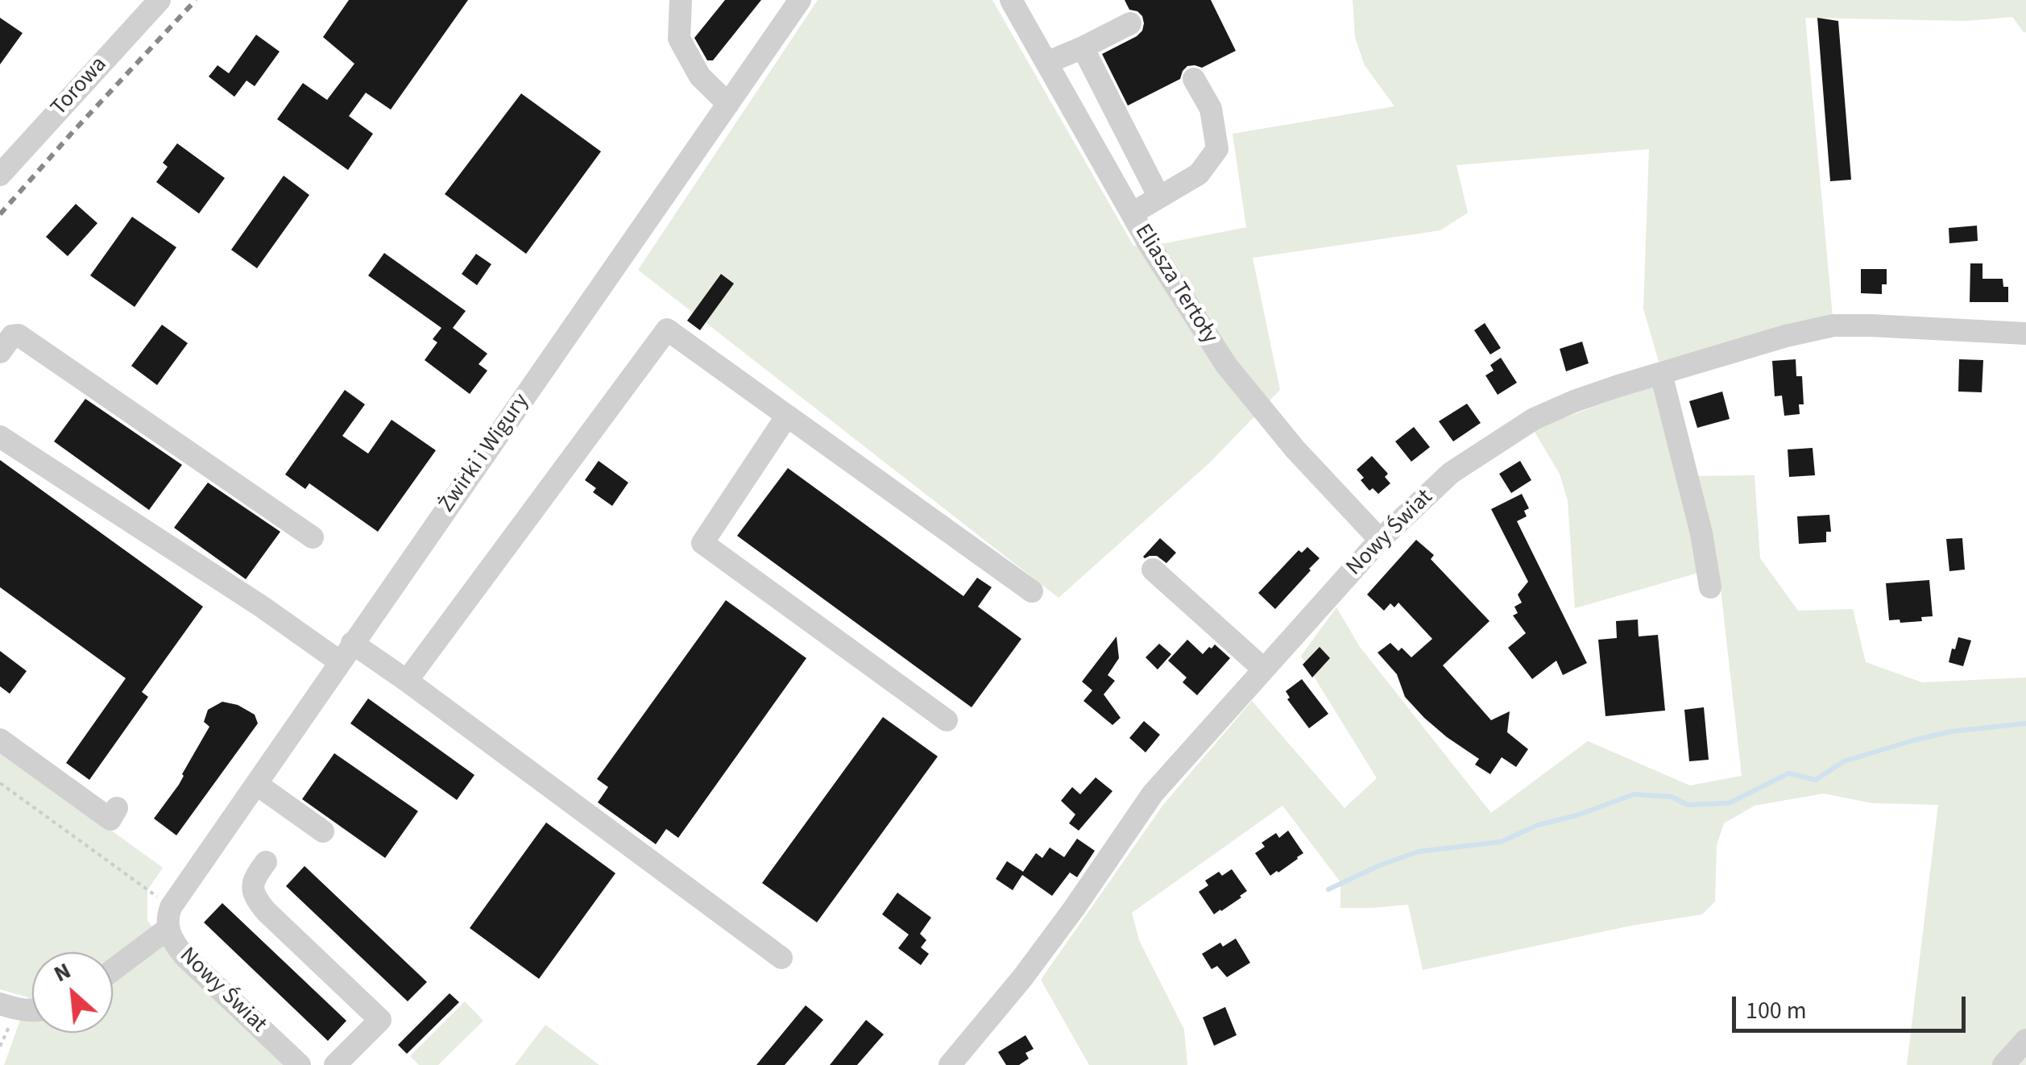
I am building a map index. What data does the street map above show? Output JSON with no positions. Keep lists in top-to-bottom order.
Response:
{
  "streets": {
    "street": [
      "Torowa",
      "Eliasza Tertoły",
      "Żwirki i Wigury",
      "Nowy Świat"
    ]
  },
  "crossings": [
    ["Eliasza Tertoły", "Nowy Świat"],
    ["Żwirki i Wigury", "Nowy Świat"]
  ],
  "scale_bar": "100 m",
  "north": "top left"
}
